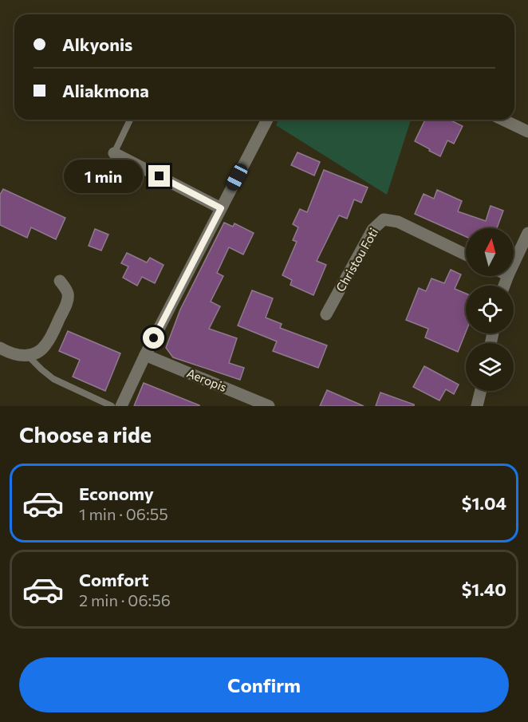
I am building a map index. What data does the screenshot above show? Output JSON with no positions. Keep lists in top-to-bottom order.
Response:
{
  "streets": {
    "street": ["Christou Foti", "Aeropis"]
  },
  "north": "top",
  "page": {
    "banner": ["Alkyonis", "Aliakmona"],
    "bubble": "1 min",
    "heading": "Choose a ride",
    "list": [
      {
        "name": "Economy",
        "note": "1 min · 06:55",
        "value": "$1.04"
      },
      {
        "name": "Comfort",
        "note": "2 min · 06:56",
        "value": "$1.40"
      }
    ],
    "buttons": "Confirm"
  }
}
